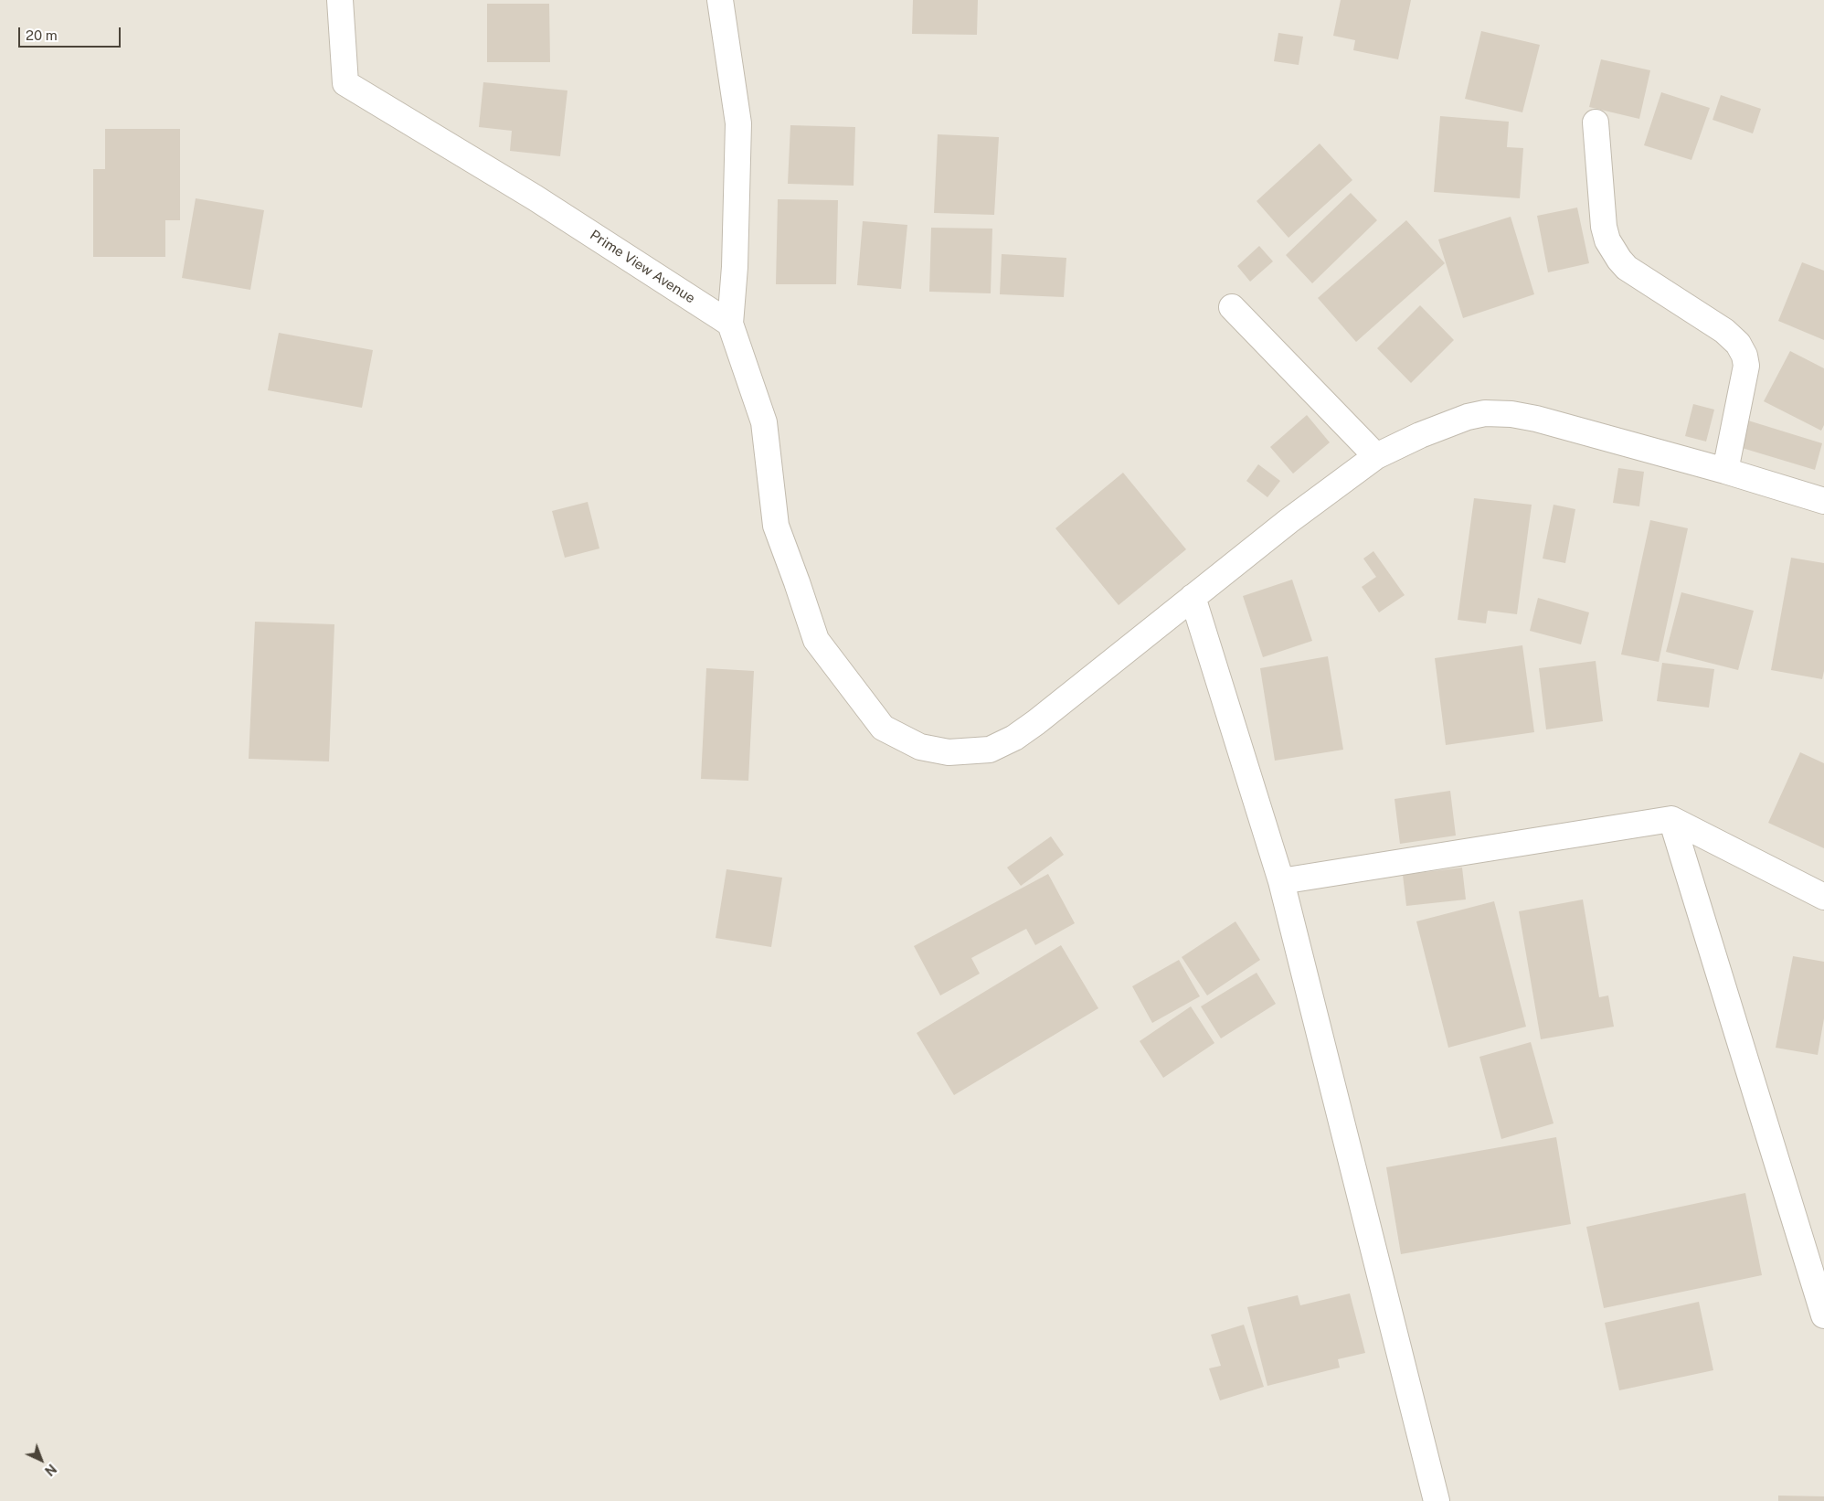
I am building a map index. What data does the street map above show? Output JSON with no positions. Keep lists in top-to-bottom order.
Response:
{
  "streets": {
    "street": ["Prime View Avenue"]
  },
  "scale_bar": "20 m",
  "north": "bottom right"
}
